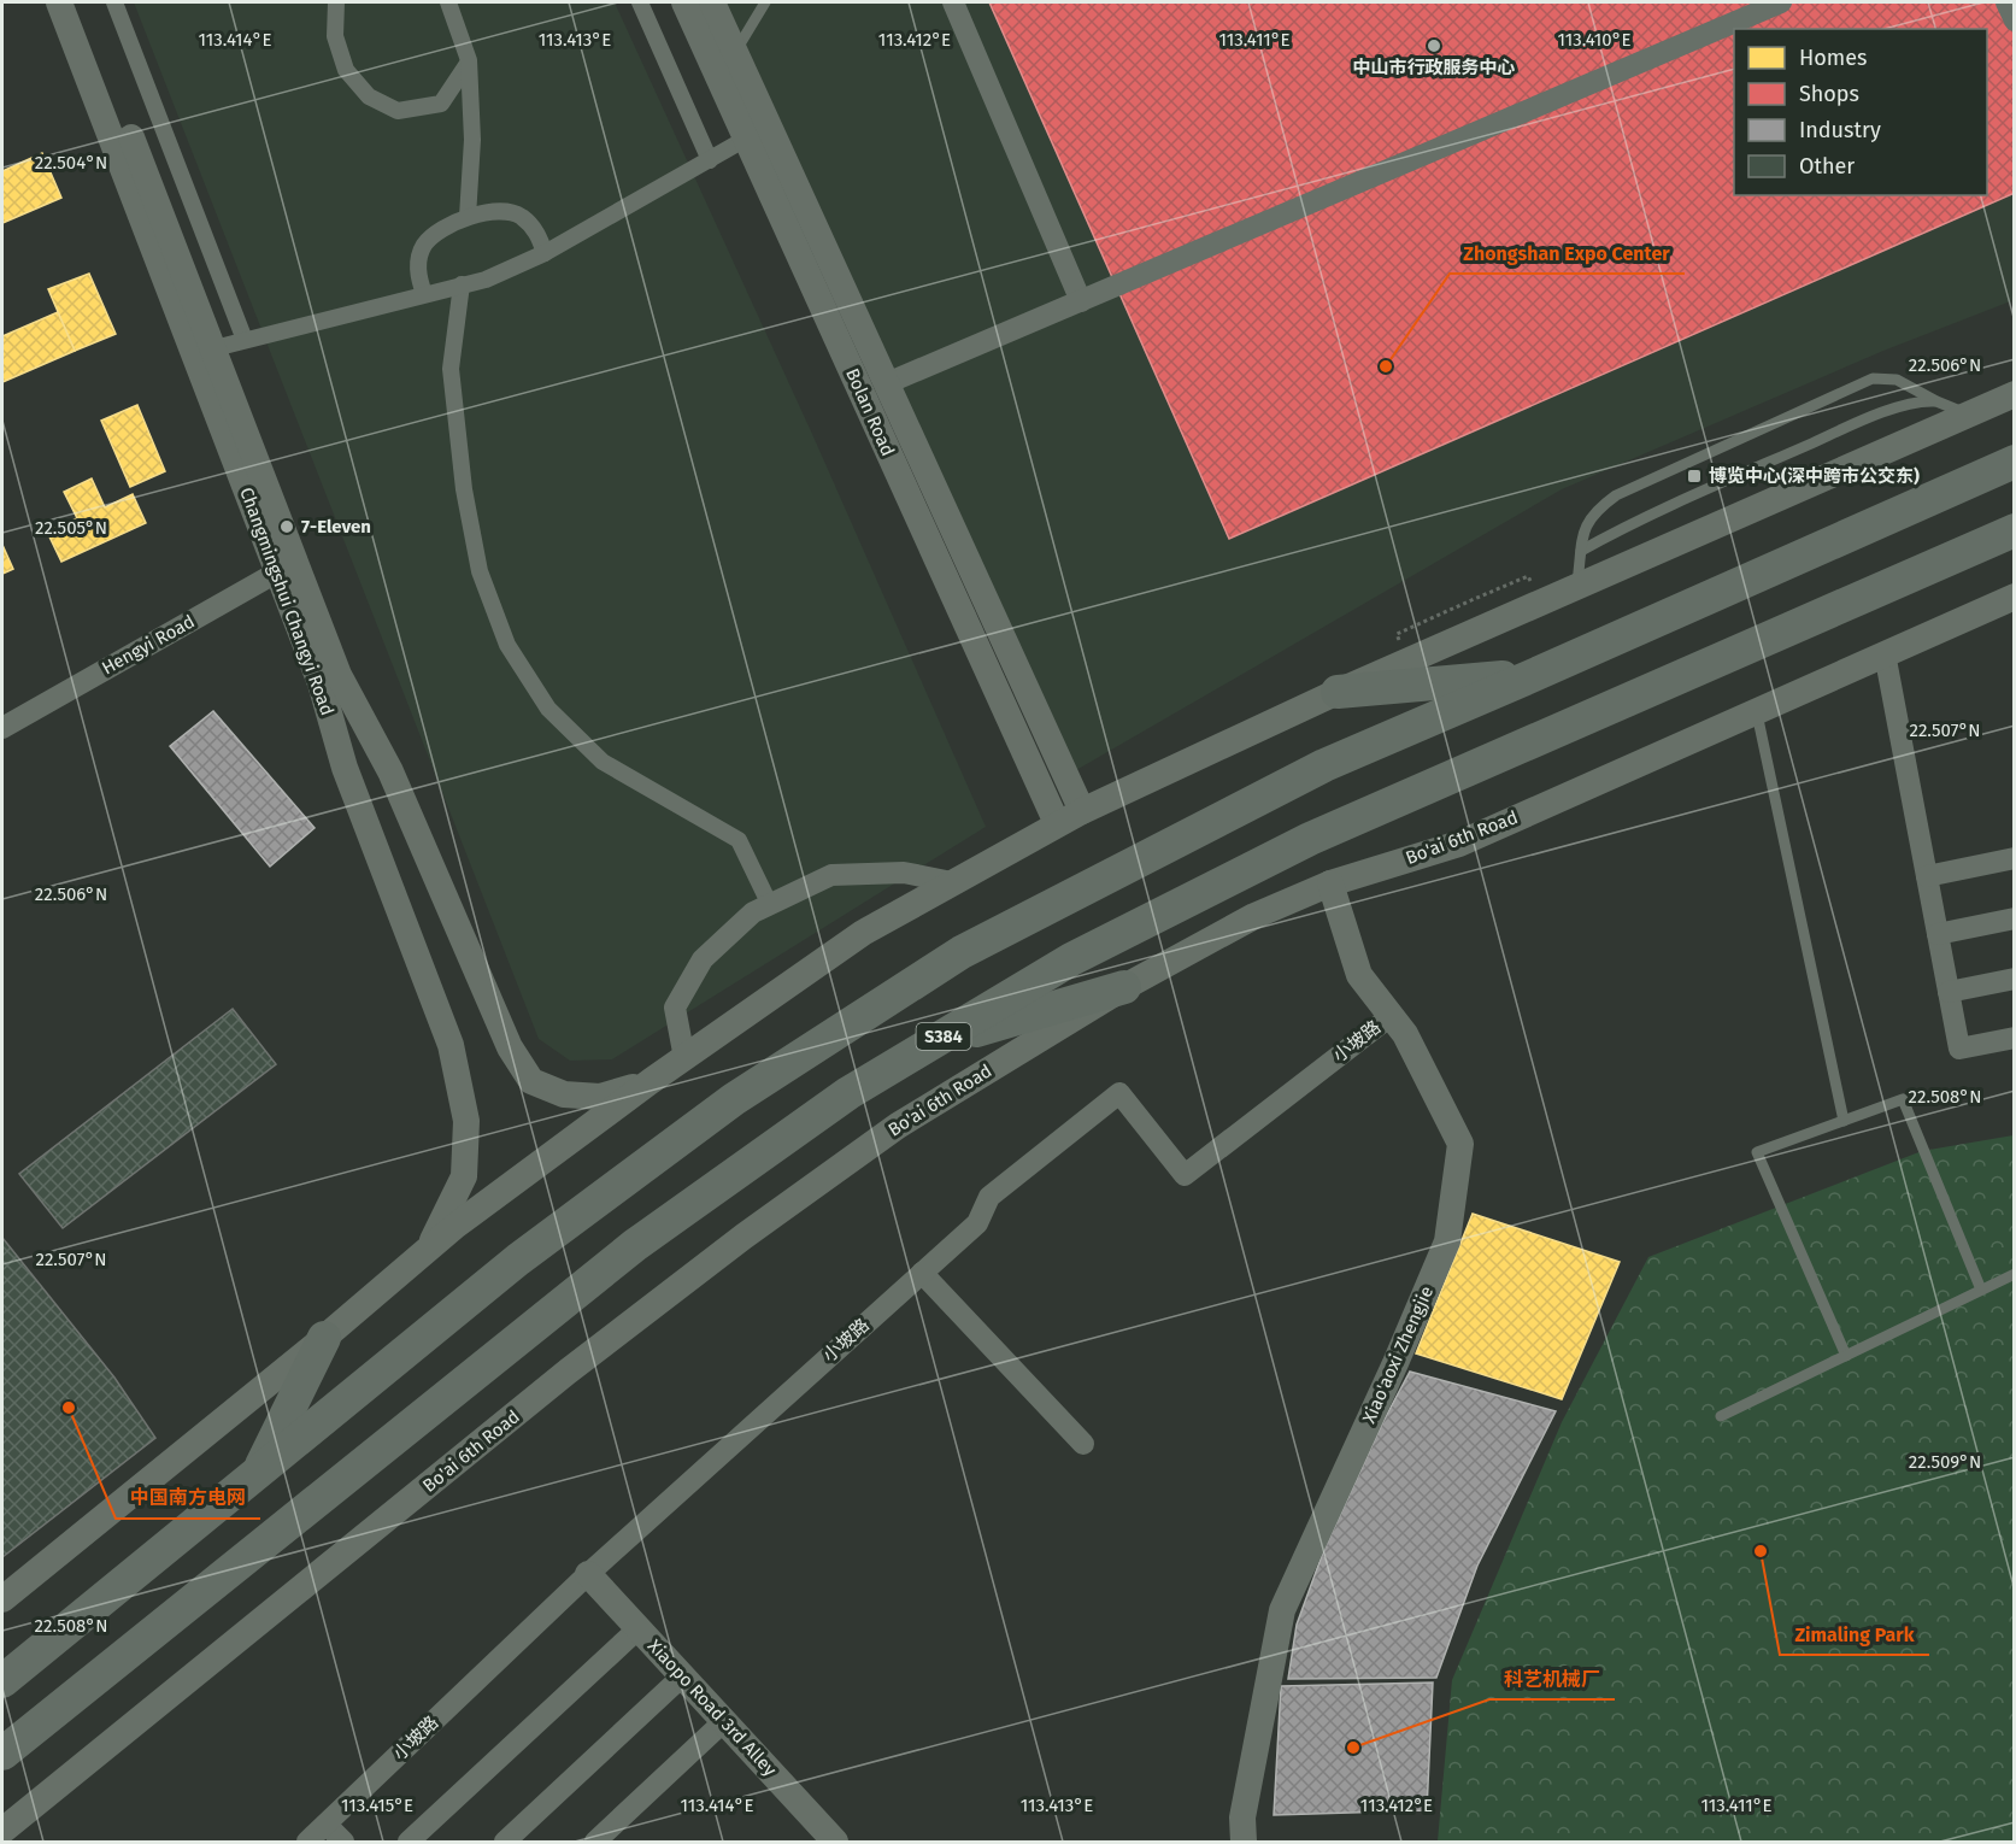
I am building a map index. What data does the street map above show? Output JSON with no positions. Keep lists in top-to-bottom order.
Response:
{
  "streets": {
    "highway": ["S384"],
    "street": [
      "Bolan Road",
      "Changmingshui Changyi Road",
      "Hengyi Road",
      "Bo'ai 6th Road",
      "小坡路",
      "Xiao'aoxi Zhengjie",
      "Xiaopo Road 3rd Alley"
    ]
  },
  "crossings": [
    ["Changmingshui Changyi Road", "Hengyi Road"],
    ["Bo'ai 6th Road", "Xiao'aoxi Zhengjie"],
    ["小坡路", "Xiao'aoxi Zhengjie"],
    ["小坡路", "Xiaopo Road 3rd Alley"]
  ],
  "places": {
    "other": [
      "中山市行政服务中心",
      "Zhongshan Expo Center",
      "7-Eleven",
      "中国南方电网",
      "Zimaling Park",
      "科艺机械厂"
    ],
    "transit": ["博览中心(深中跨市公交东)"]
  },
  "legend": [
    "Homes",
    "Shops",
    "Industry",
    "Other"
  ],
  "coordinates": [
    "113.414°E",
    "113.413°E",
    "113.412°E",
    "113.411°E",
    "113.410°E",
    "22.504°N",
    "22.506°N",
    "22.505°N",
    "22.507°N",
    "22.508°N",
    "22.509°N",
    "113.415°E"
  ]
}
